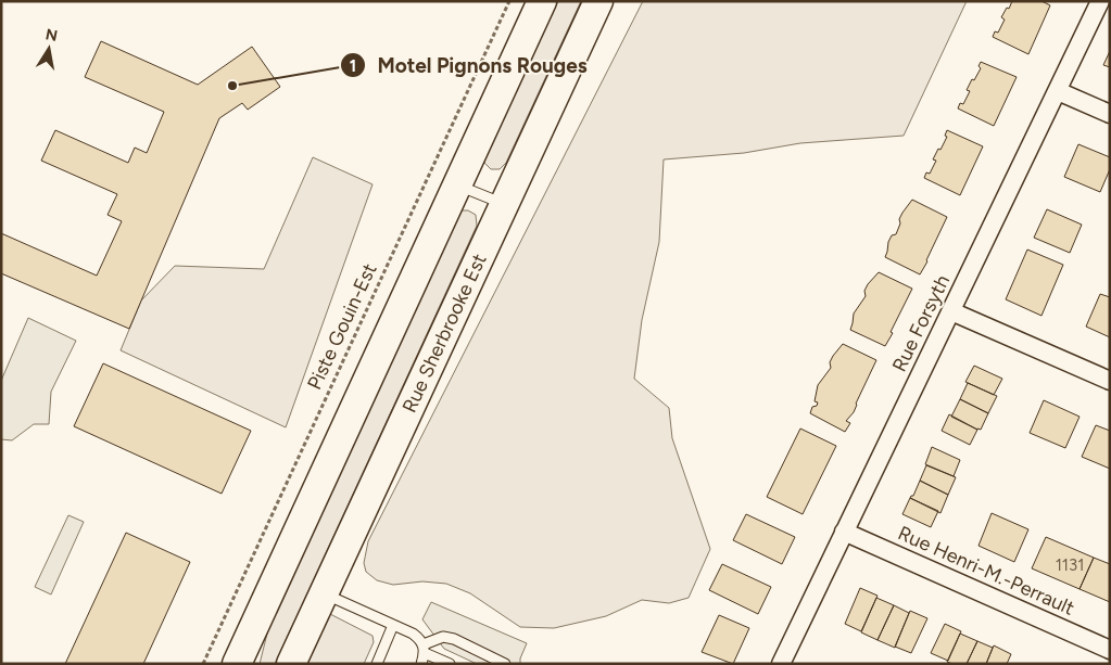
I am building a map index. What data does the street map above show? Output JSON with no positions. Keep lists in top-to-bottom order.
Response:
{
  "streets": {
    "main road": ["Rue Sherbrooke Est"],
    "street": ["Rue Forsyth", "Rue Henri-M.-Perrault"],
    "path": ["Piste Gouin-Est"]
  },
  "crossings": [
    ["Rue Forsyth", "Rue Henri-M.-Perrault"]
  ],
  "places": ["Motel Pignons Rouges"],
  "house_numbers": ["1131"],
  "north": "top"
}
